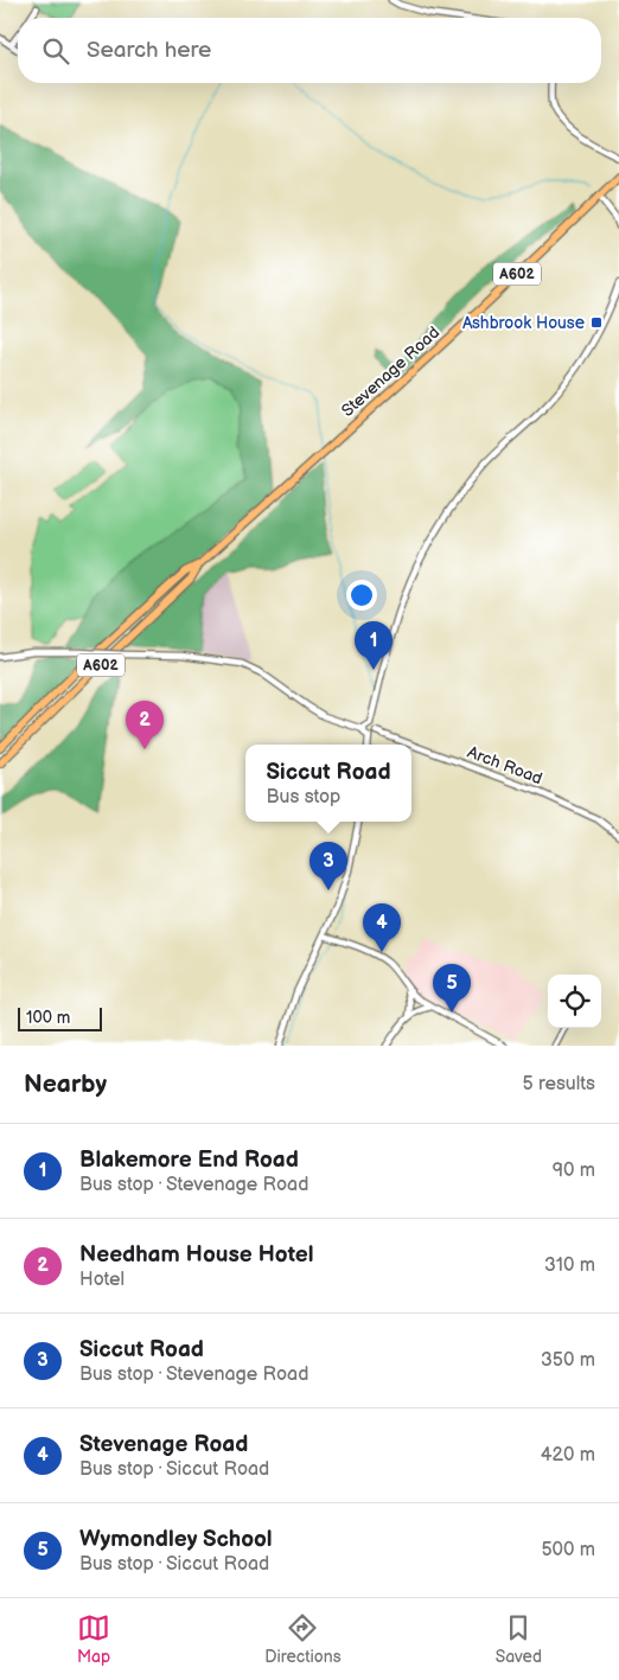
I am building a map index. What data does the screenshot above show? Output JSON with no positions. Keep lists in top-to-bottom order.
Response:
{
  "streets": {
    "main road": ["A602", "Stevenage Road"],
    "street": ["Arch Road"]
  },
  "crossings": [
    ["A602", "Stevenage Road"]
  ],
  "places": {
    "transit": ["Ashbrook House"]
  },
  "scale_bar": "100 m",
  "page": {
    "search": "Search here",
    "pins": [
      "1",
      "2",
      "3",
      "4",
      "5"
    ],
    "popup": ["Siccut Road", "Bus stop"],
    "scale": "100 m",
    "heading": ["Nearby", "5 results"],
    "list": [
      {
        "mark": "1",
        "name": "Blakemore End Road",
        "note": "Bus stop · Stevenage Road",
        "value": "90 m"
      },
      {
        "mark": "2",
        "name": "Needham House Hotel",
        "note": "Hotel",
        "value": "310 m"
      },
      {
        "mark": "3",
        "name": "Siccut Road",
        "note": "Bus stop · Stevenage Road",
        "value": "350 m"
      },
      {
        "mark": "4",
        "name": "Stevenage Road",
        "note": "Bus stop · Siccut Road",
        "value": "420 m"
      },
      {
        "mark": "5",
        "name": "Wymondley School",
        "note": "Bus stop · Siccut Road",
        "value": "500 m"
      }
    ],
    "nav": ["Map", "Directions", "Saved"]
  }
}
